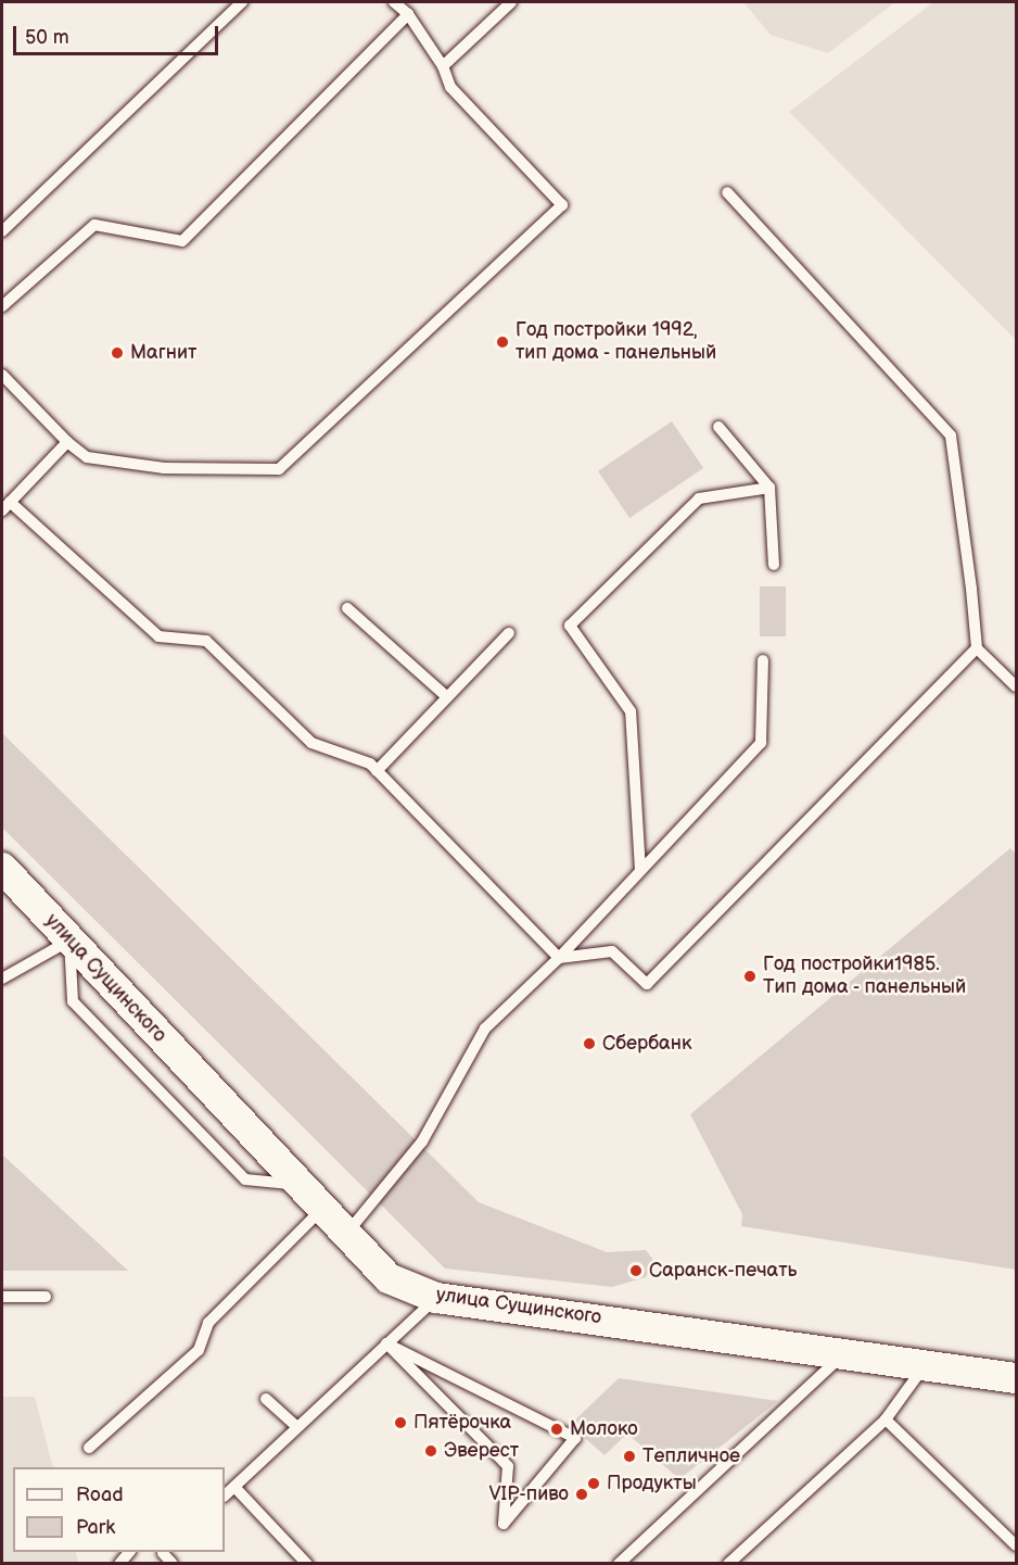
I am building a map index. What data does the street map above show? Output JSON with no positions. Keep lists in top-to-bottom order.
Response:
{
  "streets": {
    "street": ["улица Сущинского"]
  },
  "places": [
    "Год постройки 1992, тип дома - панельный",
    "Магнит",
    "Год постройки1985. Тип дома - панельный",
    "Сбербанк",
    "Саранск-печать",
    "Пятёрочка",
    "Молоко",
    "Эверест",
    "Тепличное",
    "Продукты",
    "VIP-пиво"
  ],
  "legend": ["Road", "Park"],
  "scale_bar": "50 m"
}
